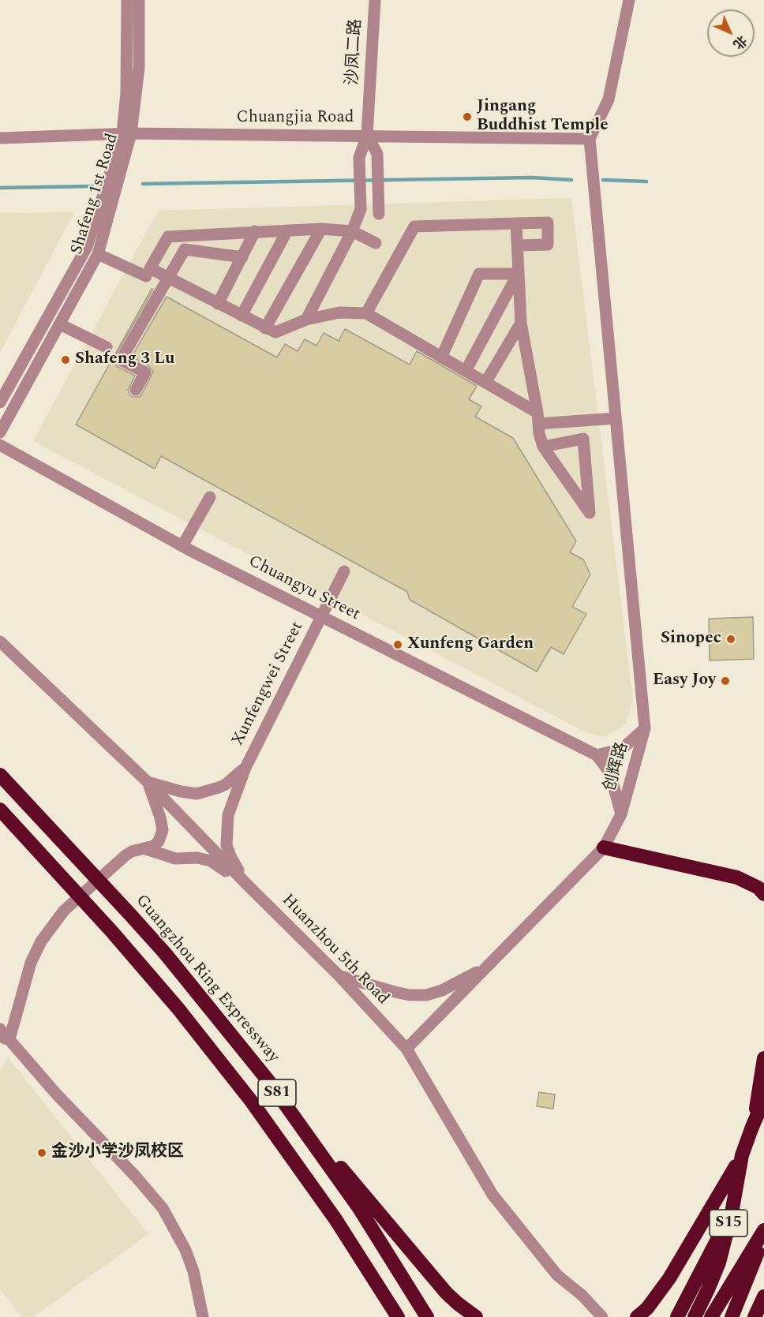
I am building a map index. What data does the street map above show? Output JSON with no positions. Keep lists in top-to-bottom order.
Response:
{
  "streets": {
    "highway": ["Guangzhou Ring Expressway", "S81", "S15"],
    "street": [
      "沙凤二路",
      "Chuangjia Road",
      "Shafeng 1st Road",
      "Chuangyu Street",
      "Xunfengwei Street",
      "创辉路",
      "Huanzhou 5th Road"
    ]
  },
  "crossings": [
    ["沙凤二路", "Chuangjia Road"],
    ["Chuangjia Road", "Shafeng 1st Road"],
    ["Chuangyu Street", "Xunfengwei Street"],
    ["创辉路", "Huanzhou 5th Road"]
  ],
  "places": [
    "Jingang Buddhist Temple",
    "Shafeng 3 Lu",
    "Sinopec",
    "Xunfeng Garden",
    "Easy Joy",
    "金沙小学沙凤校区"
  ],
  "north": "bottom right"
}
